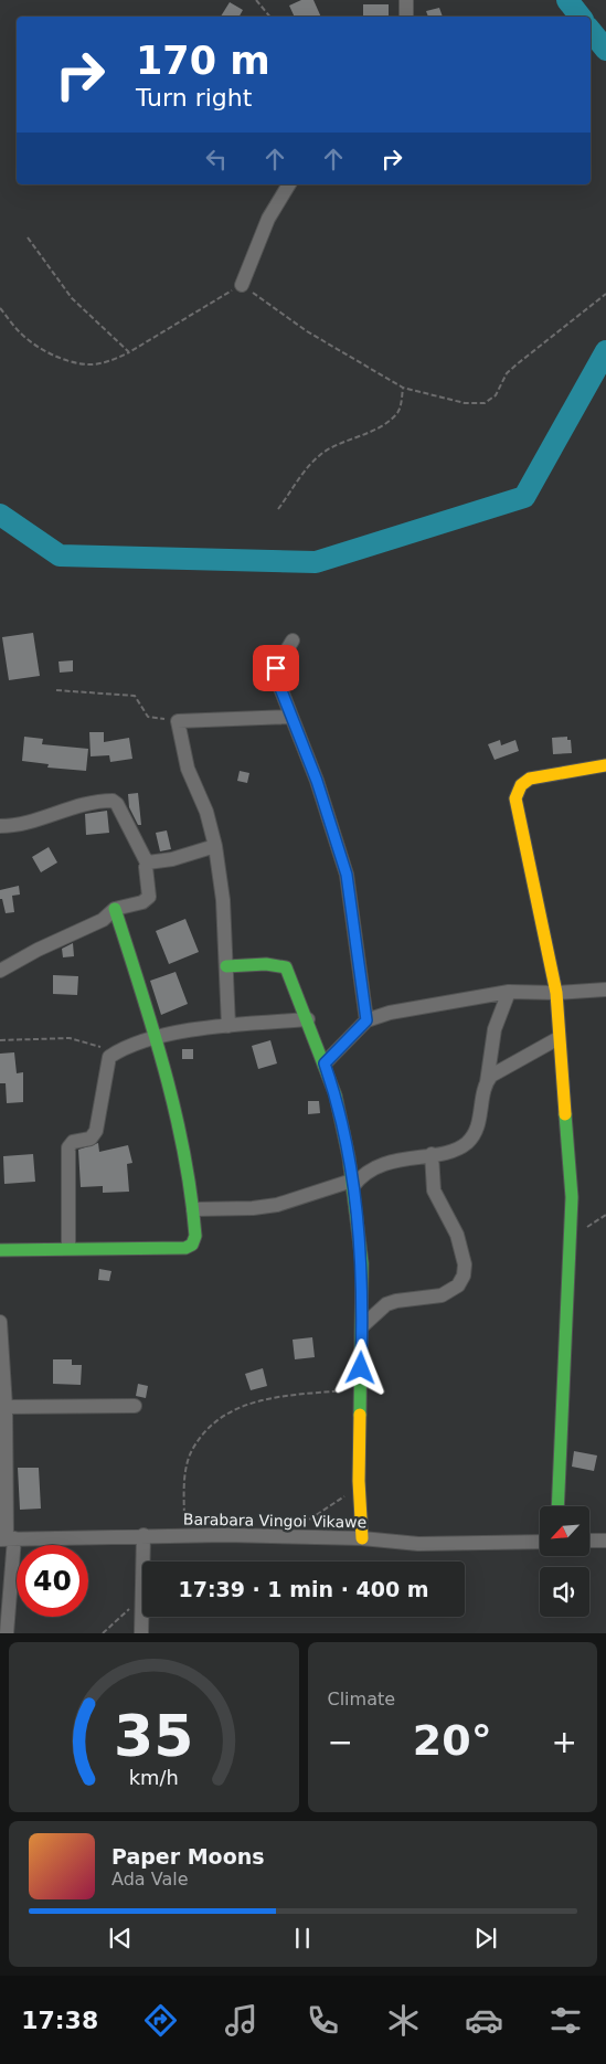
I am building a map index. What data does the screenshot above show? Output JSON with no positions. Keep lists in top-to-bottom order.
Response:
{
  "streets": {
    "street": ["Barabara Vingoi Vikawe"]
  },
  "north": "bottom left",
  "page": {
    "turn": ["170 m", "Turn right"],
    "limit": "40",
    "trip": "17:39 · 1 min · 400 m",
    "tile": "Climate",
    "heat": ["−", "20°", "+"],
    "song": ["Paper Moons", "Ada Vale"],
    "tabs": "17:38",
    "gauge": ["35", "km/h"]
  }
}
